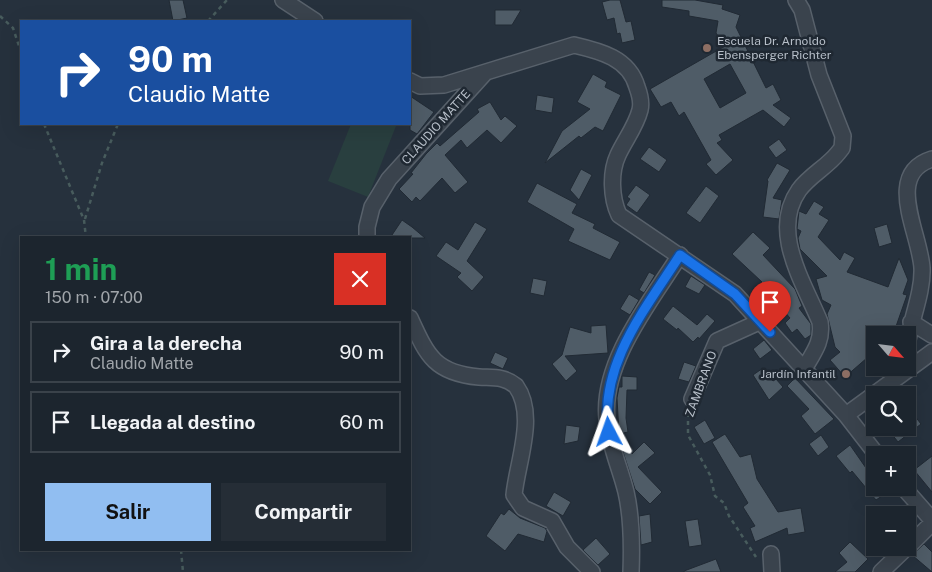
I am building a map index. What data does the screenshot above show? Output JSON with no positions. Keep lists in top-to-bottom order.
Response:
{
  "streets": {
    "street": ["CLAUDIO MATTE", "ZAMBRANO"]
  },
  "crossings": [
    ["CLAUDIO MATTE", "ZAMBRANO"]
  ],
  "places": ["Escuela Dr. Arnoldo Ebensperger Richter", "Jardín Infantil"],
  "north": "bottom right",
  "page": {
    "turn": ["90 m", "Claudio Matte"],
    "heading": ["1 min", "150 m · 07:00"],
    "list": [
      {
        "name": "Gira a la derecha",
        "note": "Claudio Matte",
        "value": "90 m"
      },
      {
        "name": "Llegada al destino",
        "value": "60 m"
      }
    ],
    "map_buttons": ["+", "−"],
    "buttons": ["Salir", "Compartir"]
  }
}
